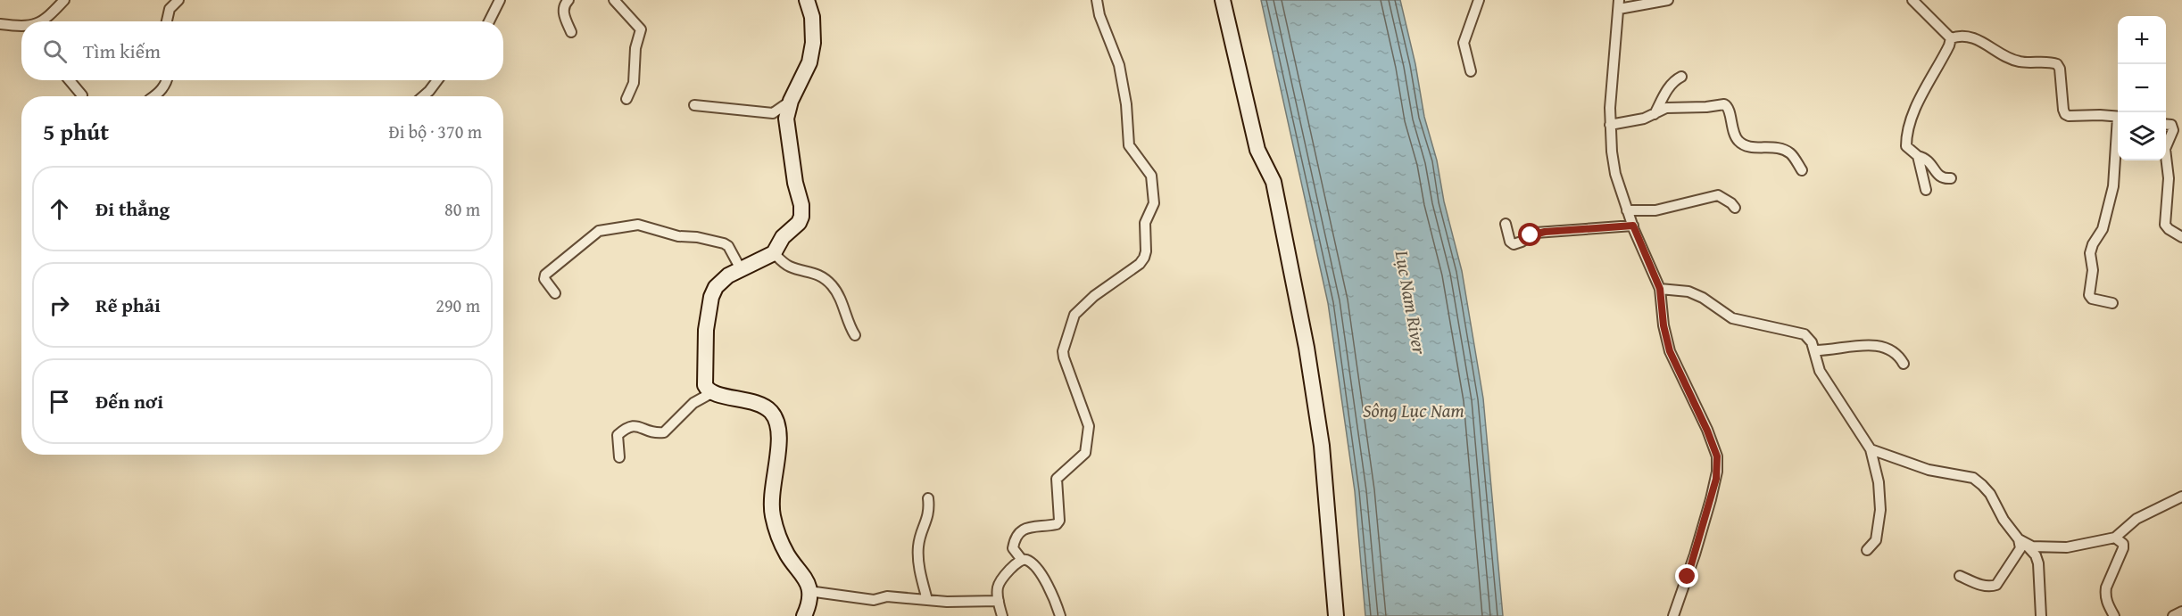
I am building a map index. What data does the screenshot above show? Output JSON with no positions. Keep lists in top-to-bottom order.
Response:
{
  "water": ["Lục Nam River", "Sông Lục Nam"],
  "page": {
    "map_buttons": ["+", "−"],
    "search": "Tìm kiếm",
    "heading": ["5 phút", "Đi bộ · 370 m"],
    "list": [
      ["Đi thẳng", "80 m"],
      ["Rẽ phải", "290 m"],
      "Đến nơi"
    ]
  }
}
